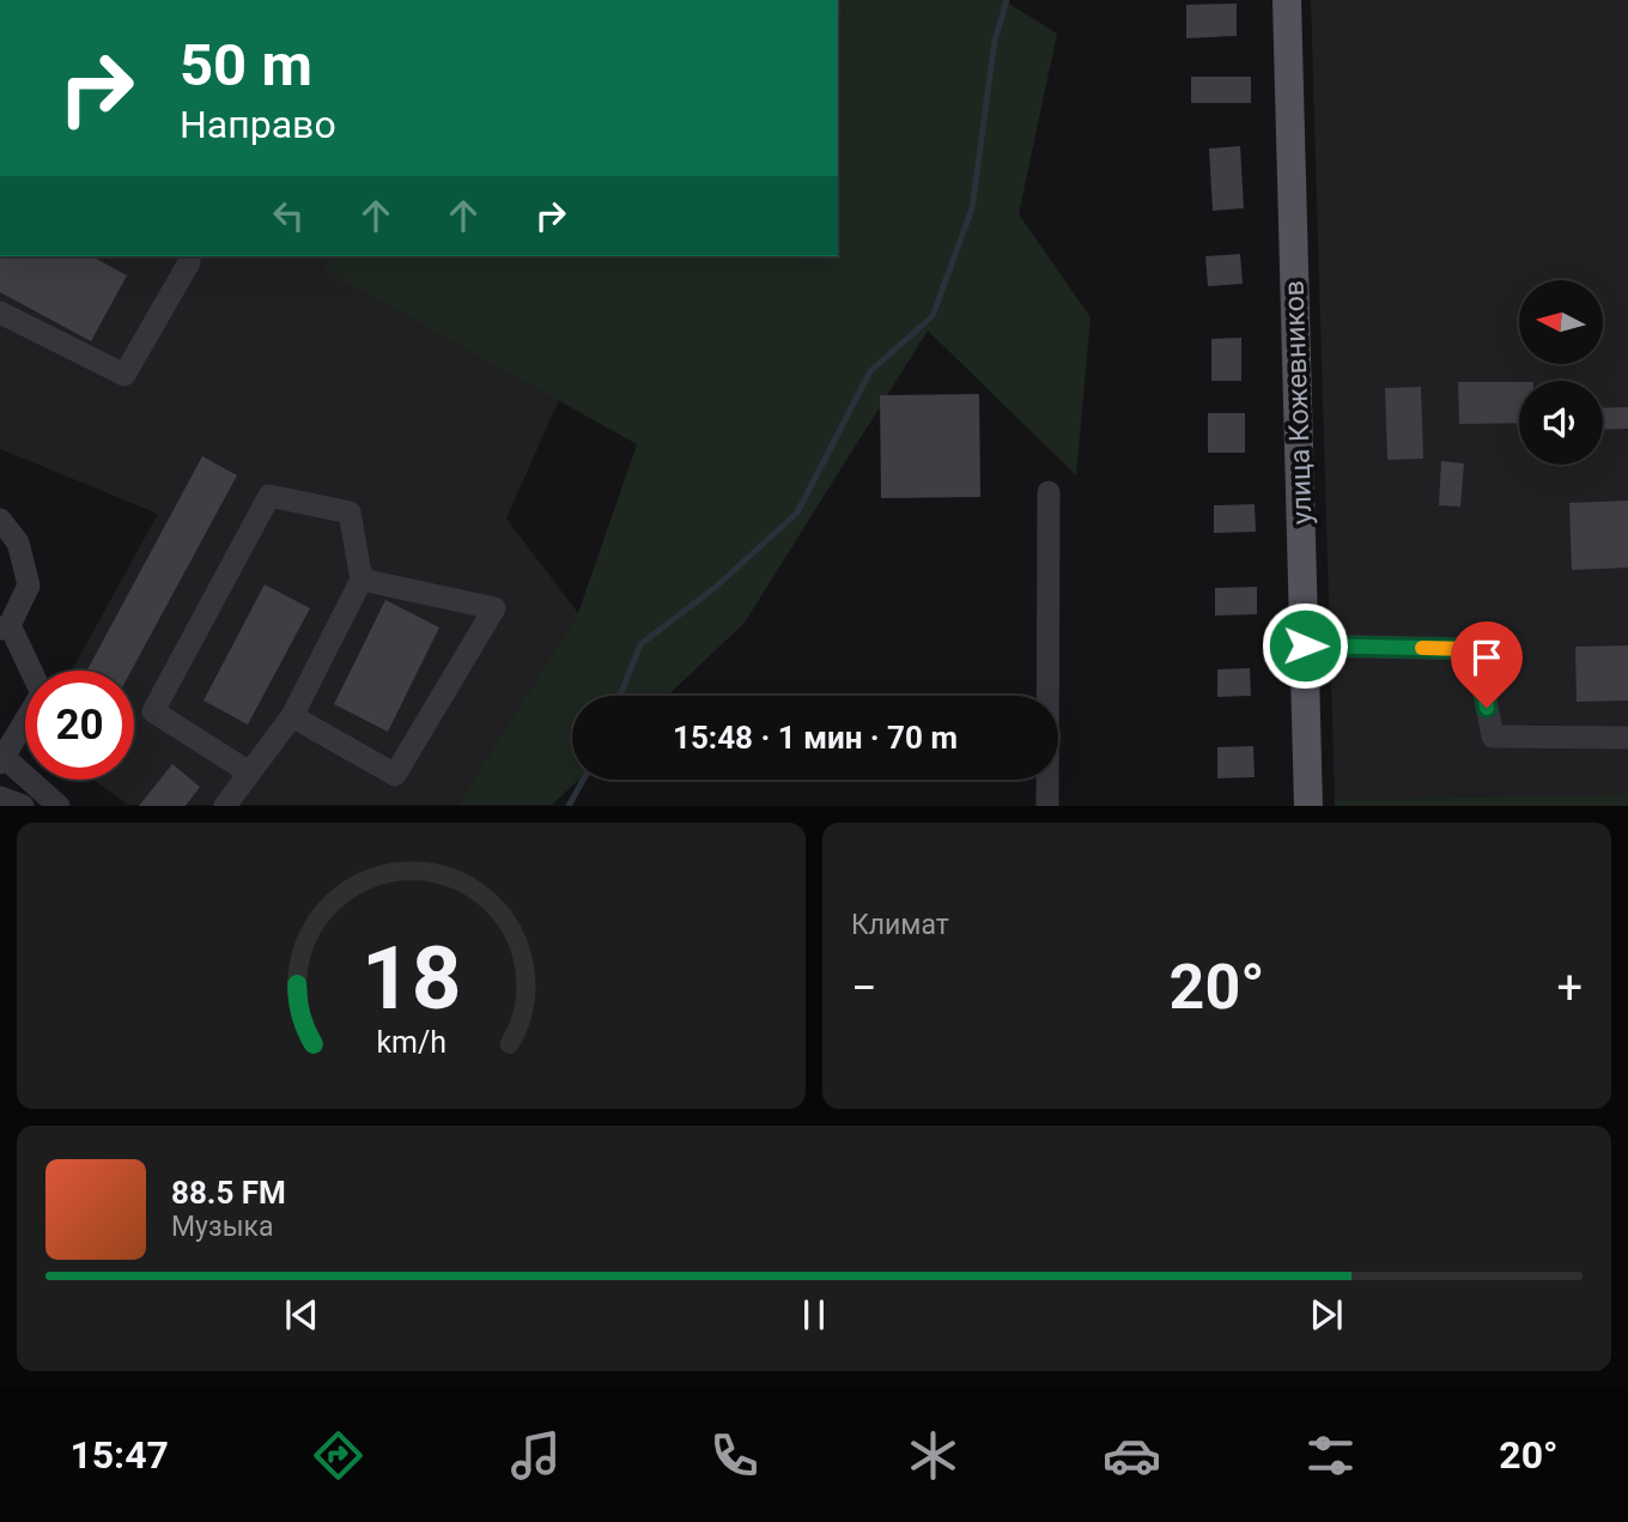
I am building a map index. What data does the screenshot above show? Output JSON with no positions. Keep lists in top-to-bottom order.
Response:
{
  "streets": {
    "main road": ["улица Кожевников"]
  },
  "north": "left",
  "page": {
    "turn": ["50 m", "Направо"],
    "limit": "20",
    "trip": "15:48 · 1 мин · 70 m",
    "tile": "Климат",
    "heat": ["−", "20°", "+"],
    "song": ["88.5 FM", "Музыка"],
    "tabs": ["15:47", "20°"],
    "gauge": ["18", "km/h"]
  }
}
